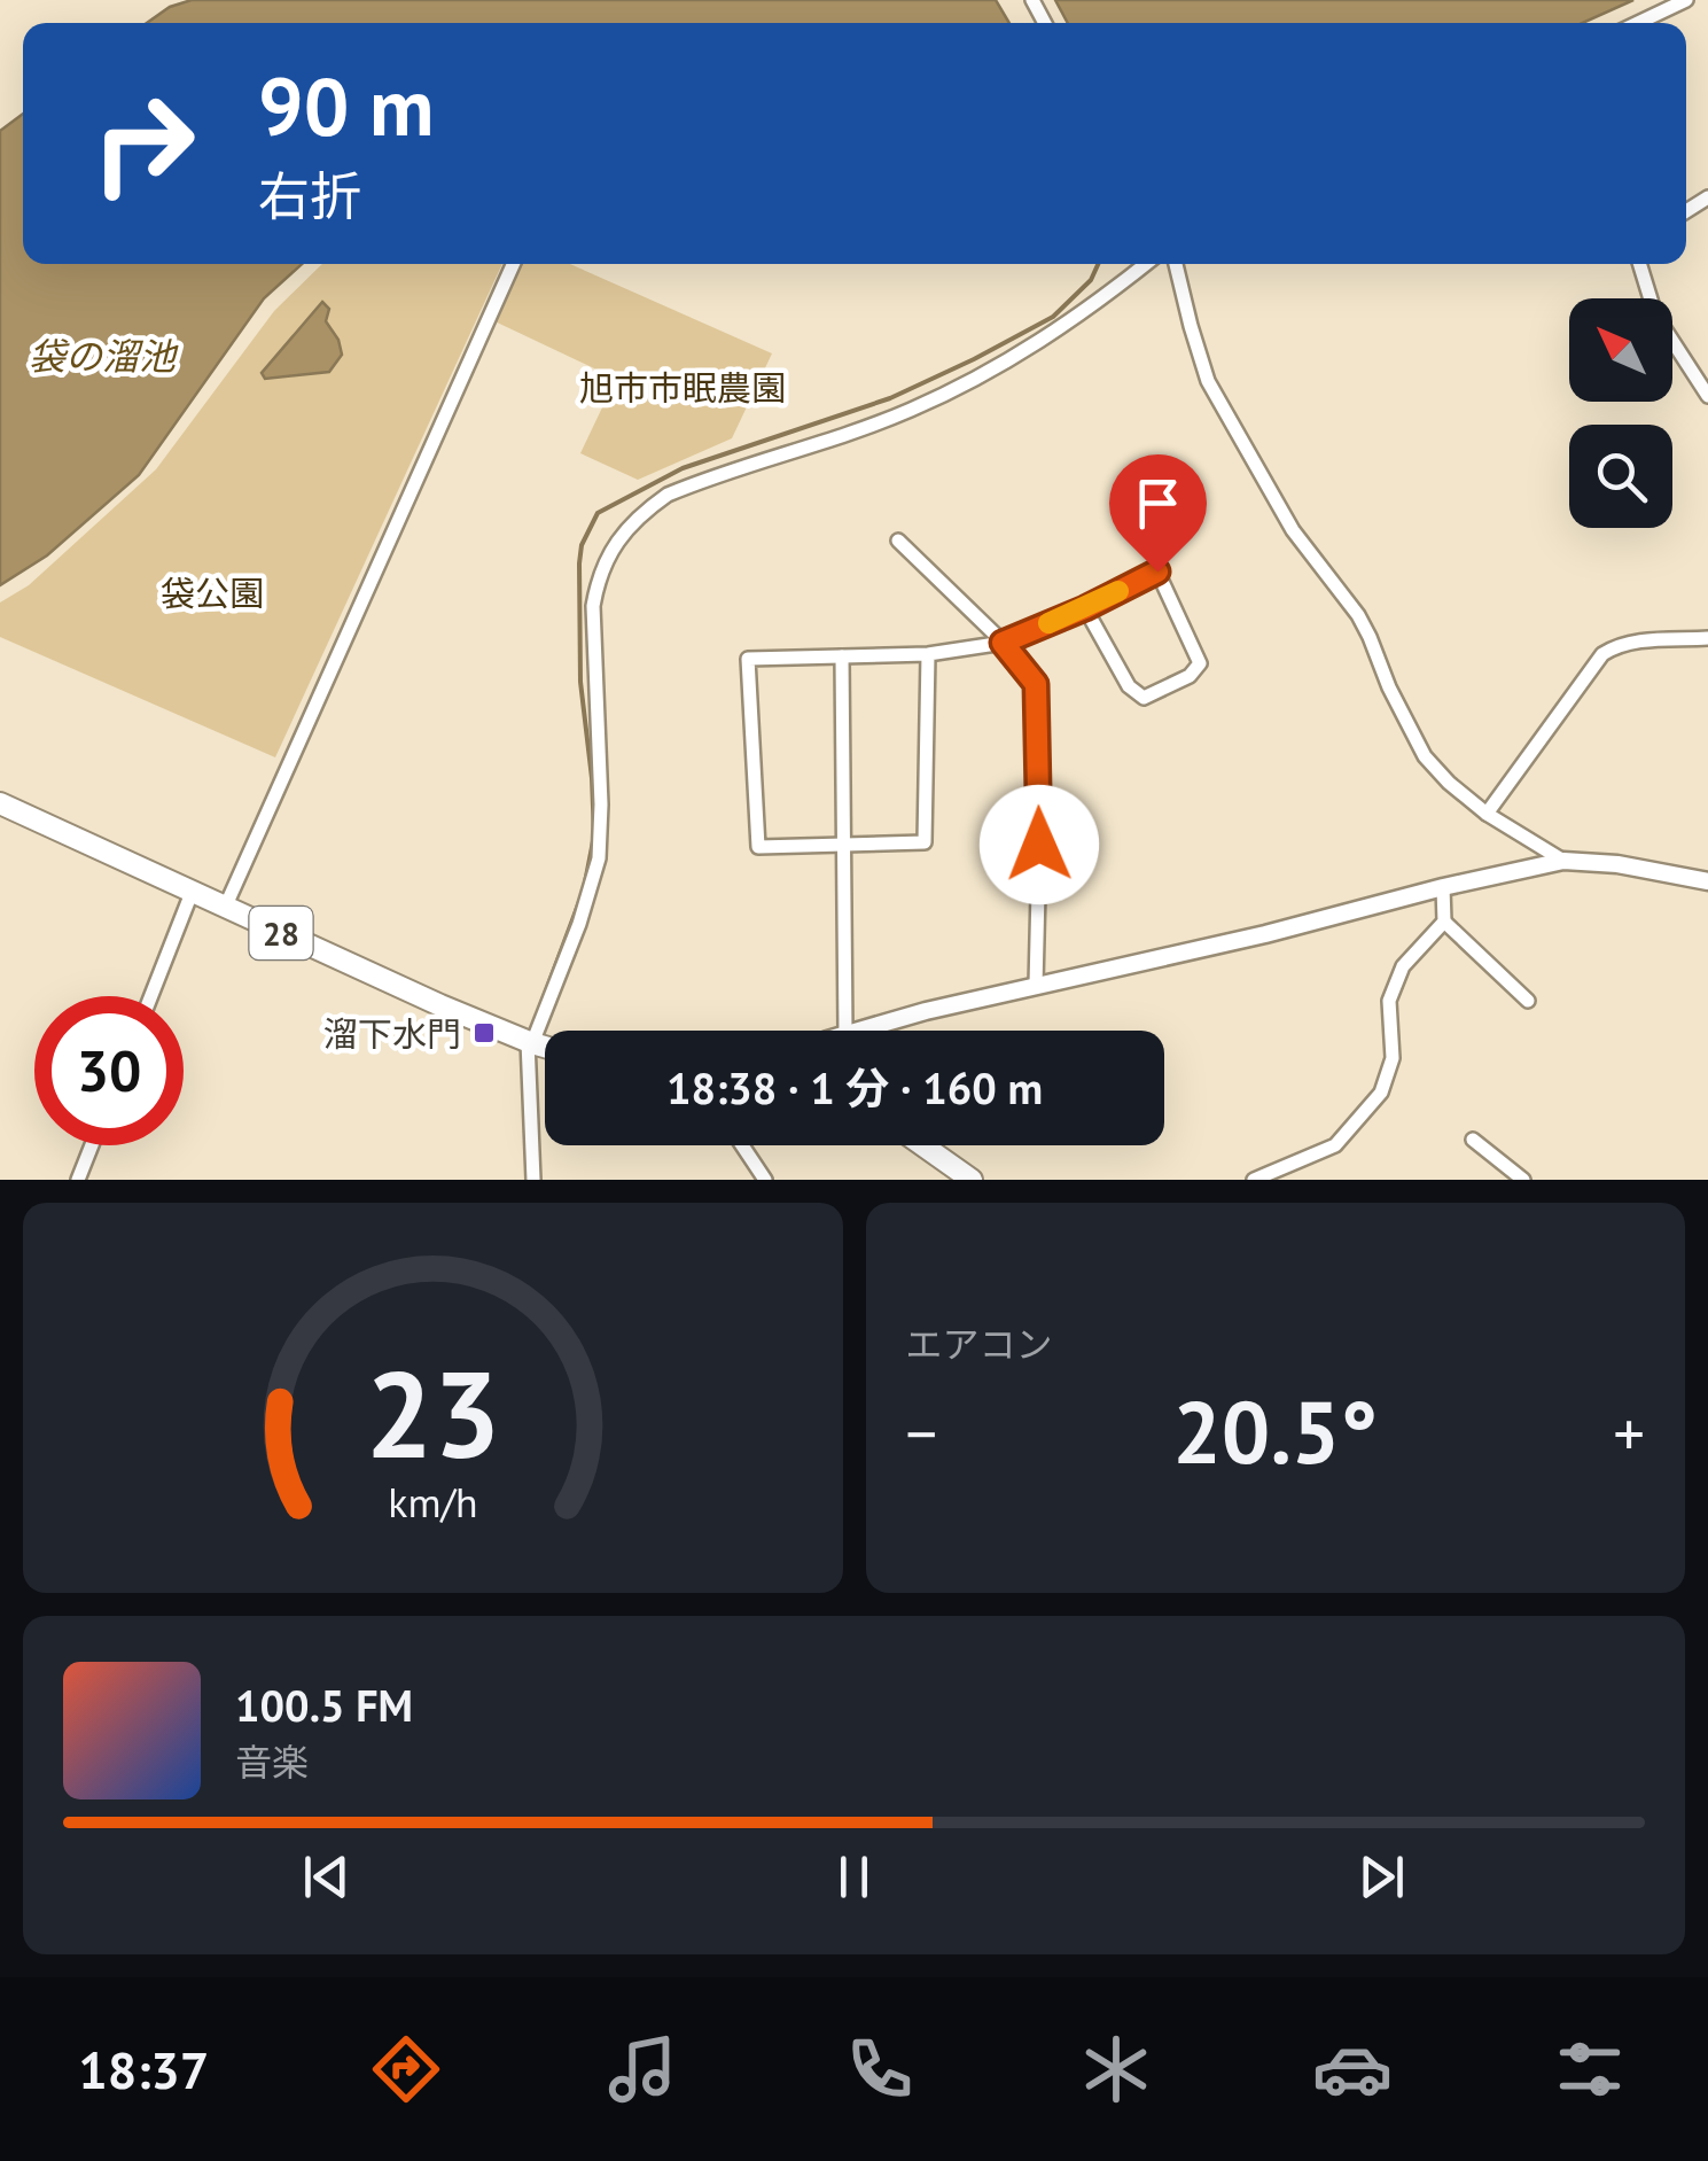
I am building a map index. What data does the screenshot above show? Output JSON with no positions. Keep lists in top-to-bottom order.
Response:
{
  "streets": {
    "main road": ["28"]
  },
  "water": ["袋の溜池"],
  "parks": ["旭市市眠農園", "袋公園"],
  "places": {
    "transit": ["溜下水門"]
  },
  "north": "top left",
  "page": {
    "turn": ["90 m", "右折"],
    "limit": "30",
    "trip": "18:38 · 1 分 · 160 m",
    "tile": "エアコン",
    "heat": ["−", "20.5°", "+"],
    "song": ["100.5 FM", "音楽"],
    "tabs": "18:37",
    "gauge": ["23", "km/h"]
  }
}
